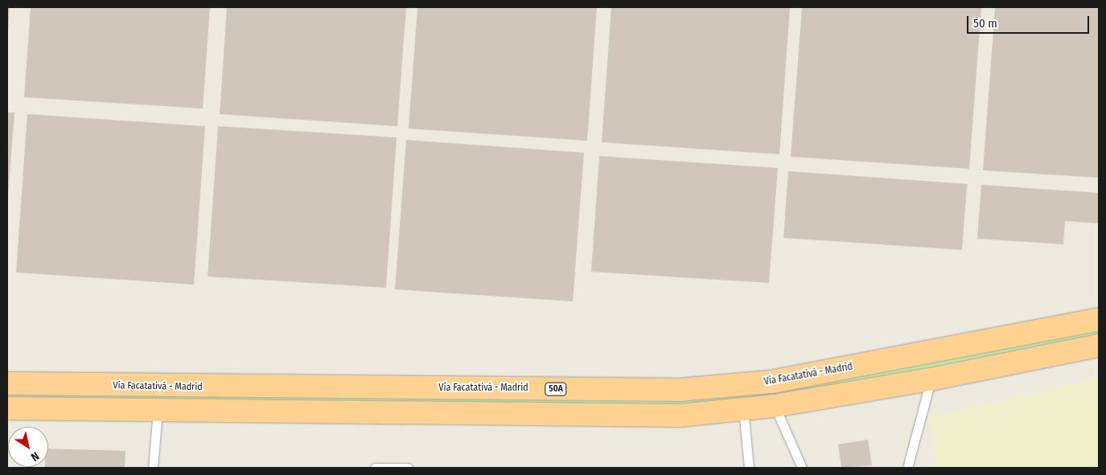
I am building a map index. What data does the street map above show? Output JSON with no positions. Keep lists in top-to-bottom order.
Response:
{
  "streets": {
    "main road": ["Vía Facatativá - Madrid", "50A"]
  },
  "scale_bar": "50 m",
  "north": "bottom right"
}
